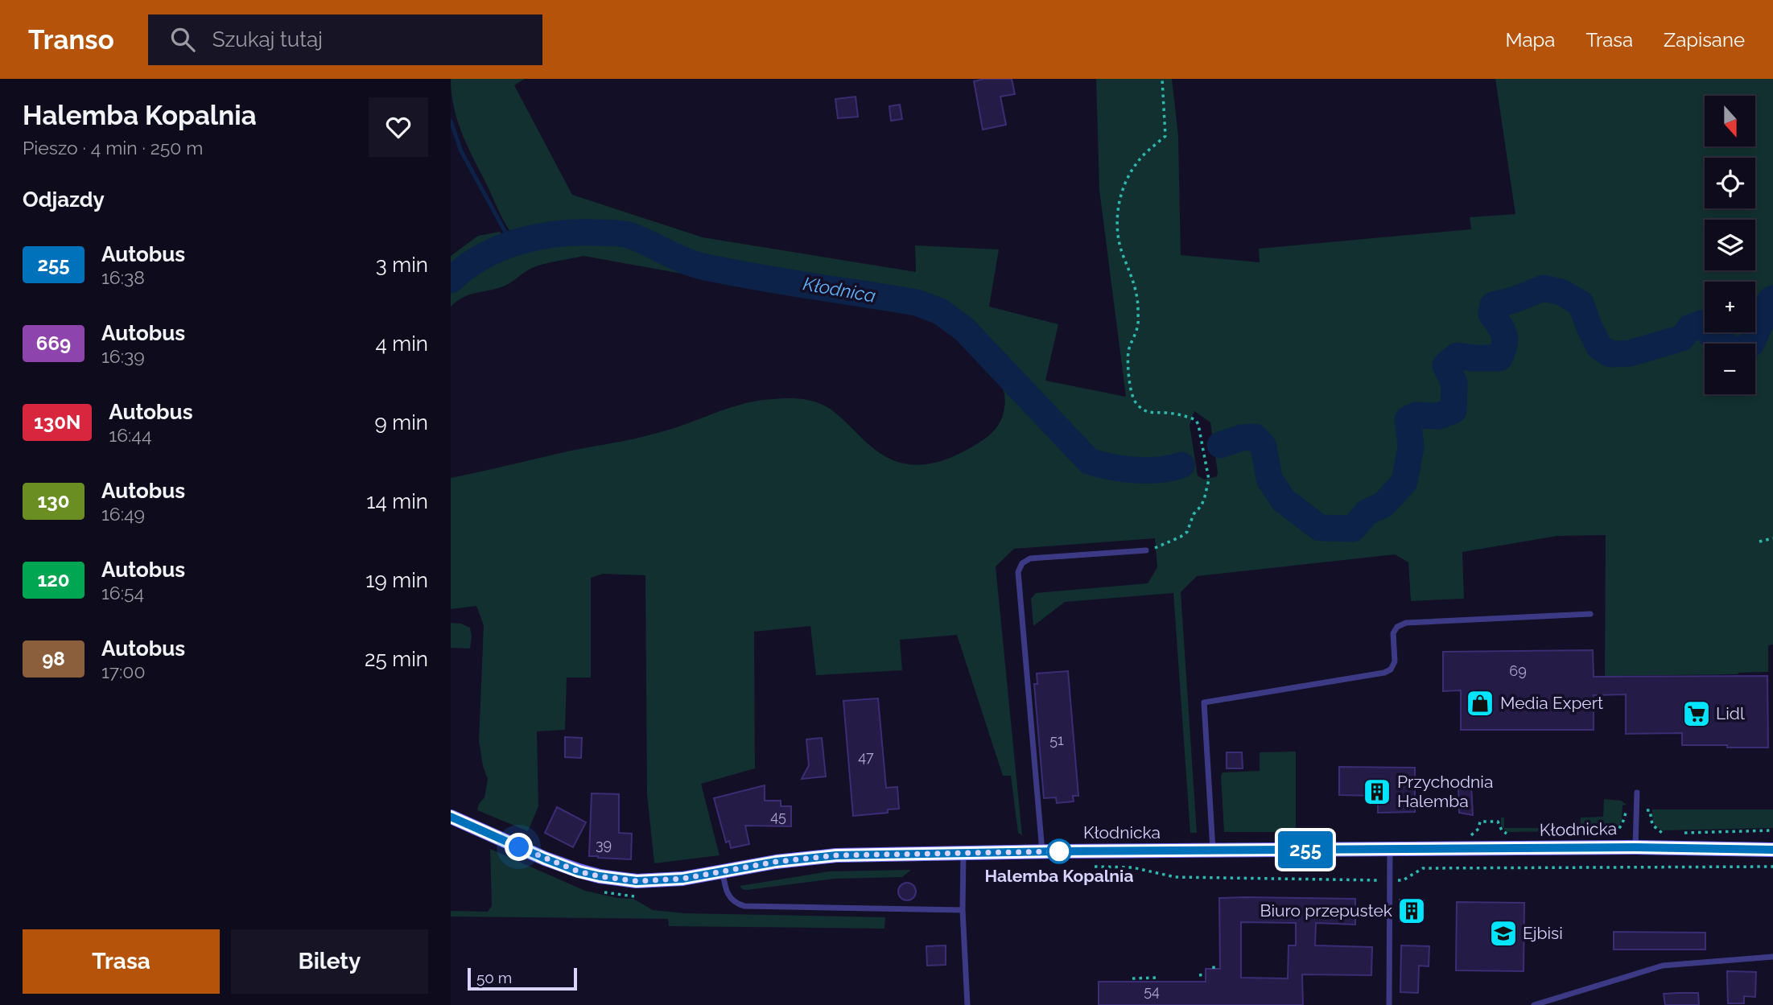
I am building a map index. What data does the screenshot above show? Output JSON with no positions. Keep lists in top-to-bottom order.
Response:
{
  "streets": {
    "street": ["Kłodnicka"]
  },
  "water": ["Kłodnica"],
  "places": {
    "shop": ["Media Expert"],
    "supermarket": ["Lidl"],
    "building": ["Przychodnia Halemba", "Biuro przepustek"],
    "other": ["Halemba Kopalnia"],
    "school or university": ["Ejbisi"]
  },
  "lines": ["bus line 255"],
  "house_numbers": [
    "69",
    "51",
    "47",
    "45",
    "39",
    "54"
  ],
  "scale_bar": "50 m",
  "north": "bottom",
  "page": {
    "header": "Transo",
    "search": "Szukaj tutaj",
    "nav": ["Mapa", "Trasa", "Zapisane"],
    "heading": [
      ["Halemba Kopalnia", "Pieszo · 4 min · 250 m"],
      "Odjazdy"
    ],
    "on_map": "255",
    "map_buttons": ["+", "−"],
    "list": [
      {
        "mark": "255",
        "name": "Autobus",
        "note": "16:38",
        "value": "3 min"
      },
      {
        "mark": "669",
        "name": "Autobus",
        "note": "16:39",
        "value": "4 min"
      },
      {
        "mark": "130N",
        "name": "Autobus",
        "note": "16:44",
        "value": "9 min"
      },
      {
        "mark": "130",
        "name": "Autobus",
        "note": "16:49",
        "value": "14 min"
      },
      {
        "mark": "120",
        "name": "Autobus",
        "note": "16:54",
        "value": "19 min"
      },
      {
        "mark": "98",
        "name": "Autobus",
        "note": "17:00",
        "value": "25 min"
      }
    ],
    "buttons": ["Trasa", "Bilety"],
    "scale": "50 m"
  }
}
